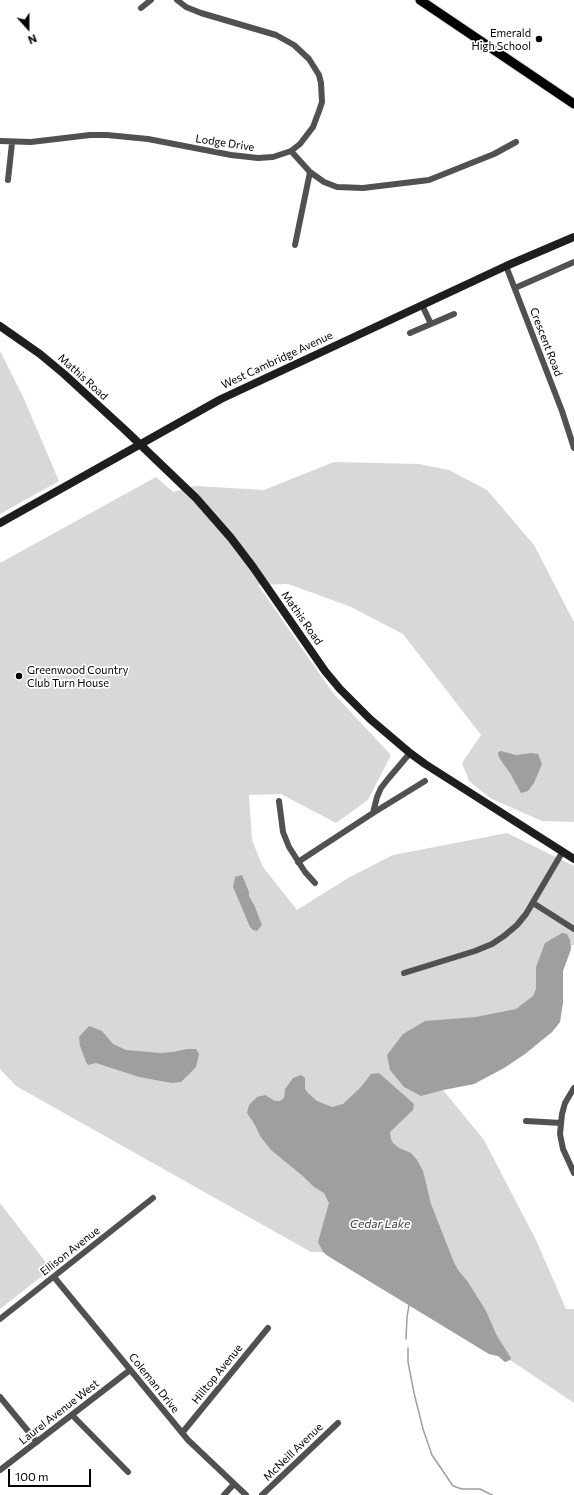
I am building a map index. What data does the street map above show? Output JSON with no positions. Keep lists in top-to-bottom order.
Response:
{
  "streets": {
    "street": [
      "Lodge Drive",
      "Crescent Road",
      "West Cambridge Avenue",
      "Mathis Road",
      "Ellison Avenue",
      "Hilltop Avenue",
      "Coleman Drive",
      "Laurel Avenue West",
      "McNeill Avenue"
    ]
  },
  "crossings": [
    ["Crescent Road", "West Cambridge Avenue"],
    ["West Cambridge Avenue", "Mathis Road"],
    ["Ellison Avenue", "Coleman Drive"],
    ["Hilltop Avenue", "Coleman Drive"],
    ["Coleman Drive", "Laurel Avenue West"]
  ],
  "water": ["Cedar Lake"],
  "places": ["Emerald High School", "Greenwood Country Club Turn House"],
  "scale_bar": "100 m",
  "north": "bottom"
}
